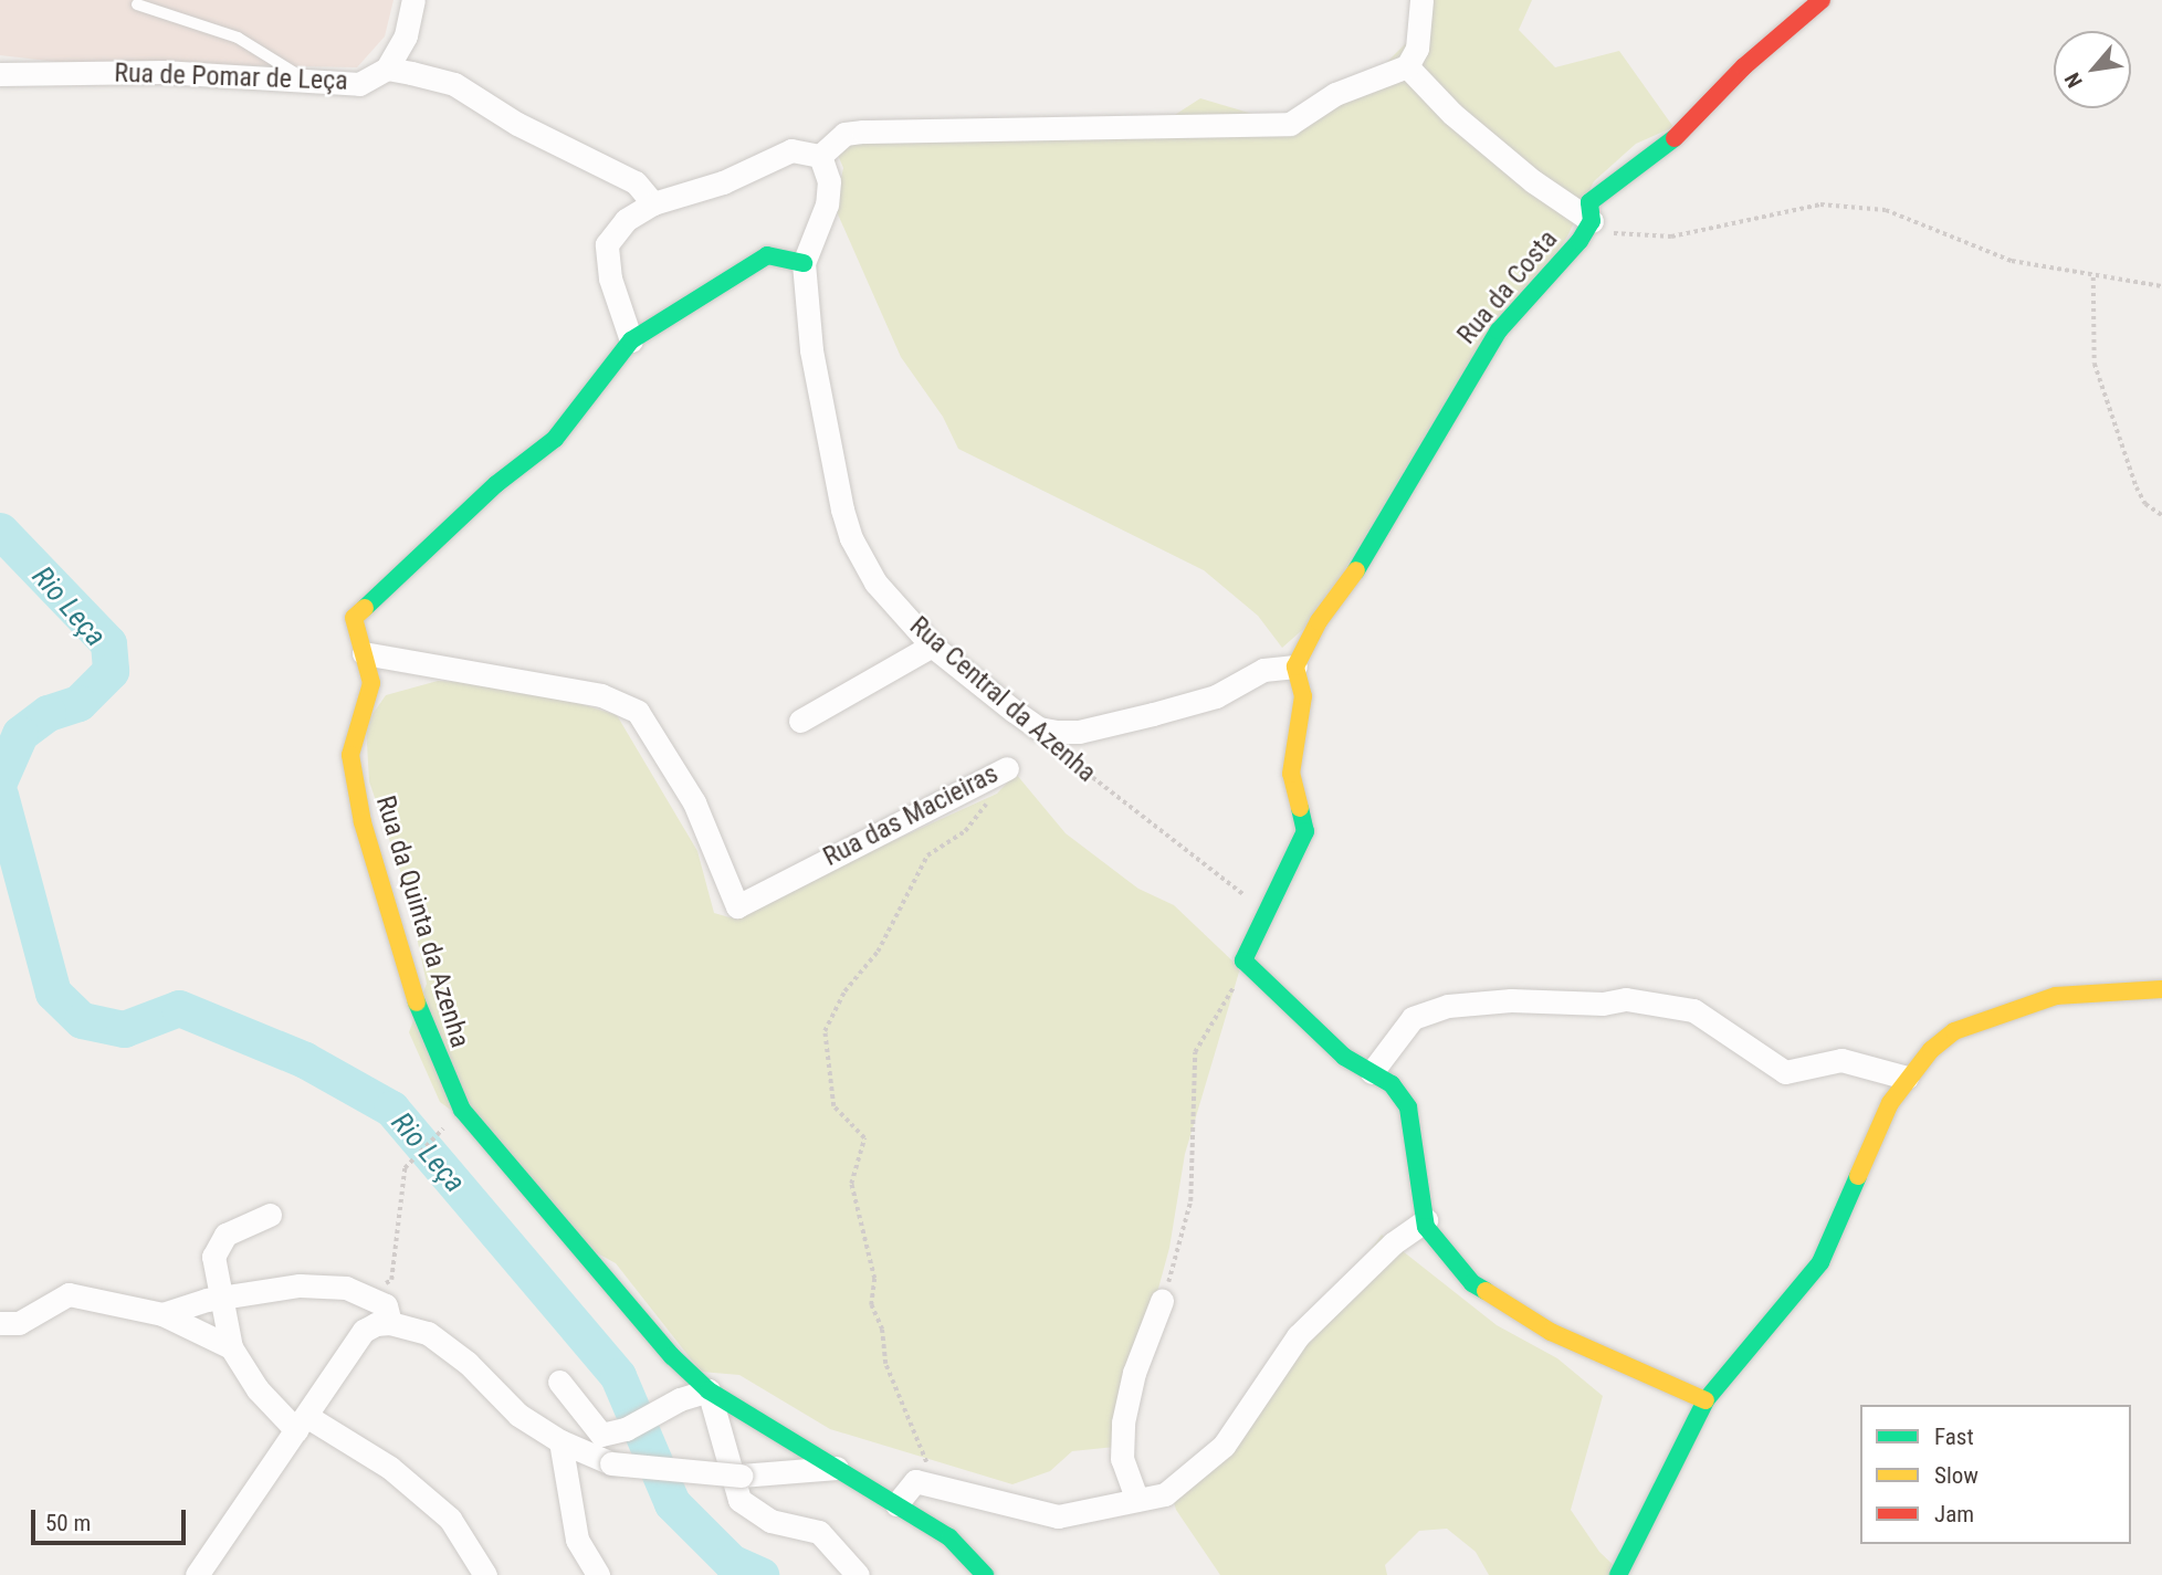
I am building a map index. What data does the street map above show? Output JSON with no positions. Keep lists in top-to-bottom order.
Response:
{
  "streets": {
    "street": [
      "Rua de Pomar de Leça",
      "Rua da Costa",
      "Rua Central da Azenha",
      "Rua das Macieiras",
      "Rua da Quinta da Azenha"
    ]
  },
  "crossings": [
    ["Rua das Macieiras", "Rua da Quinta da Azenha"]
  ],
  "water": ["Rio Leça"],
  "legend": ["Fast", "Slow", "Jam"],
  "scale_bar": "50 m",
  "north": "bottom left"
}
